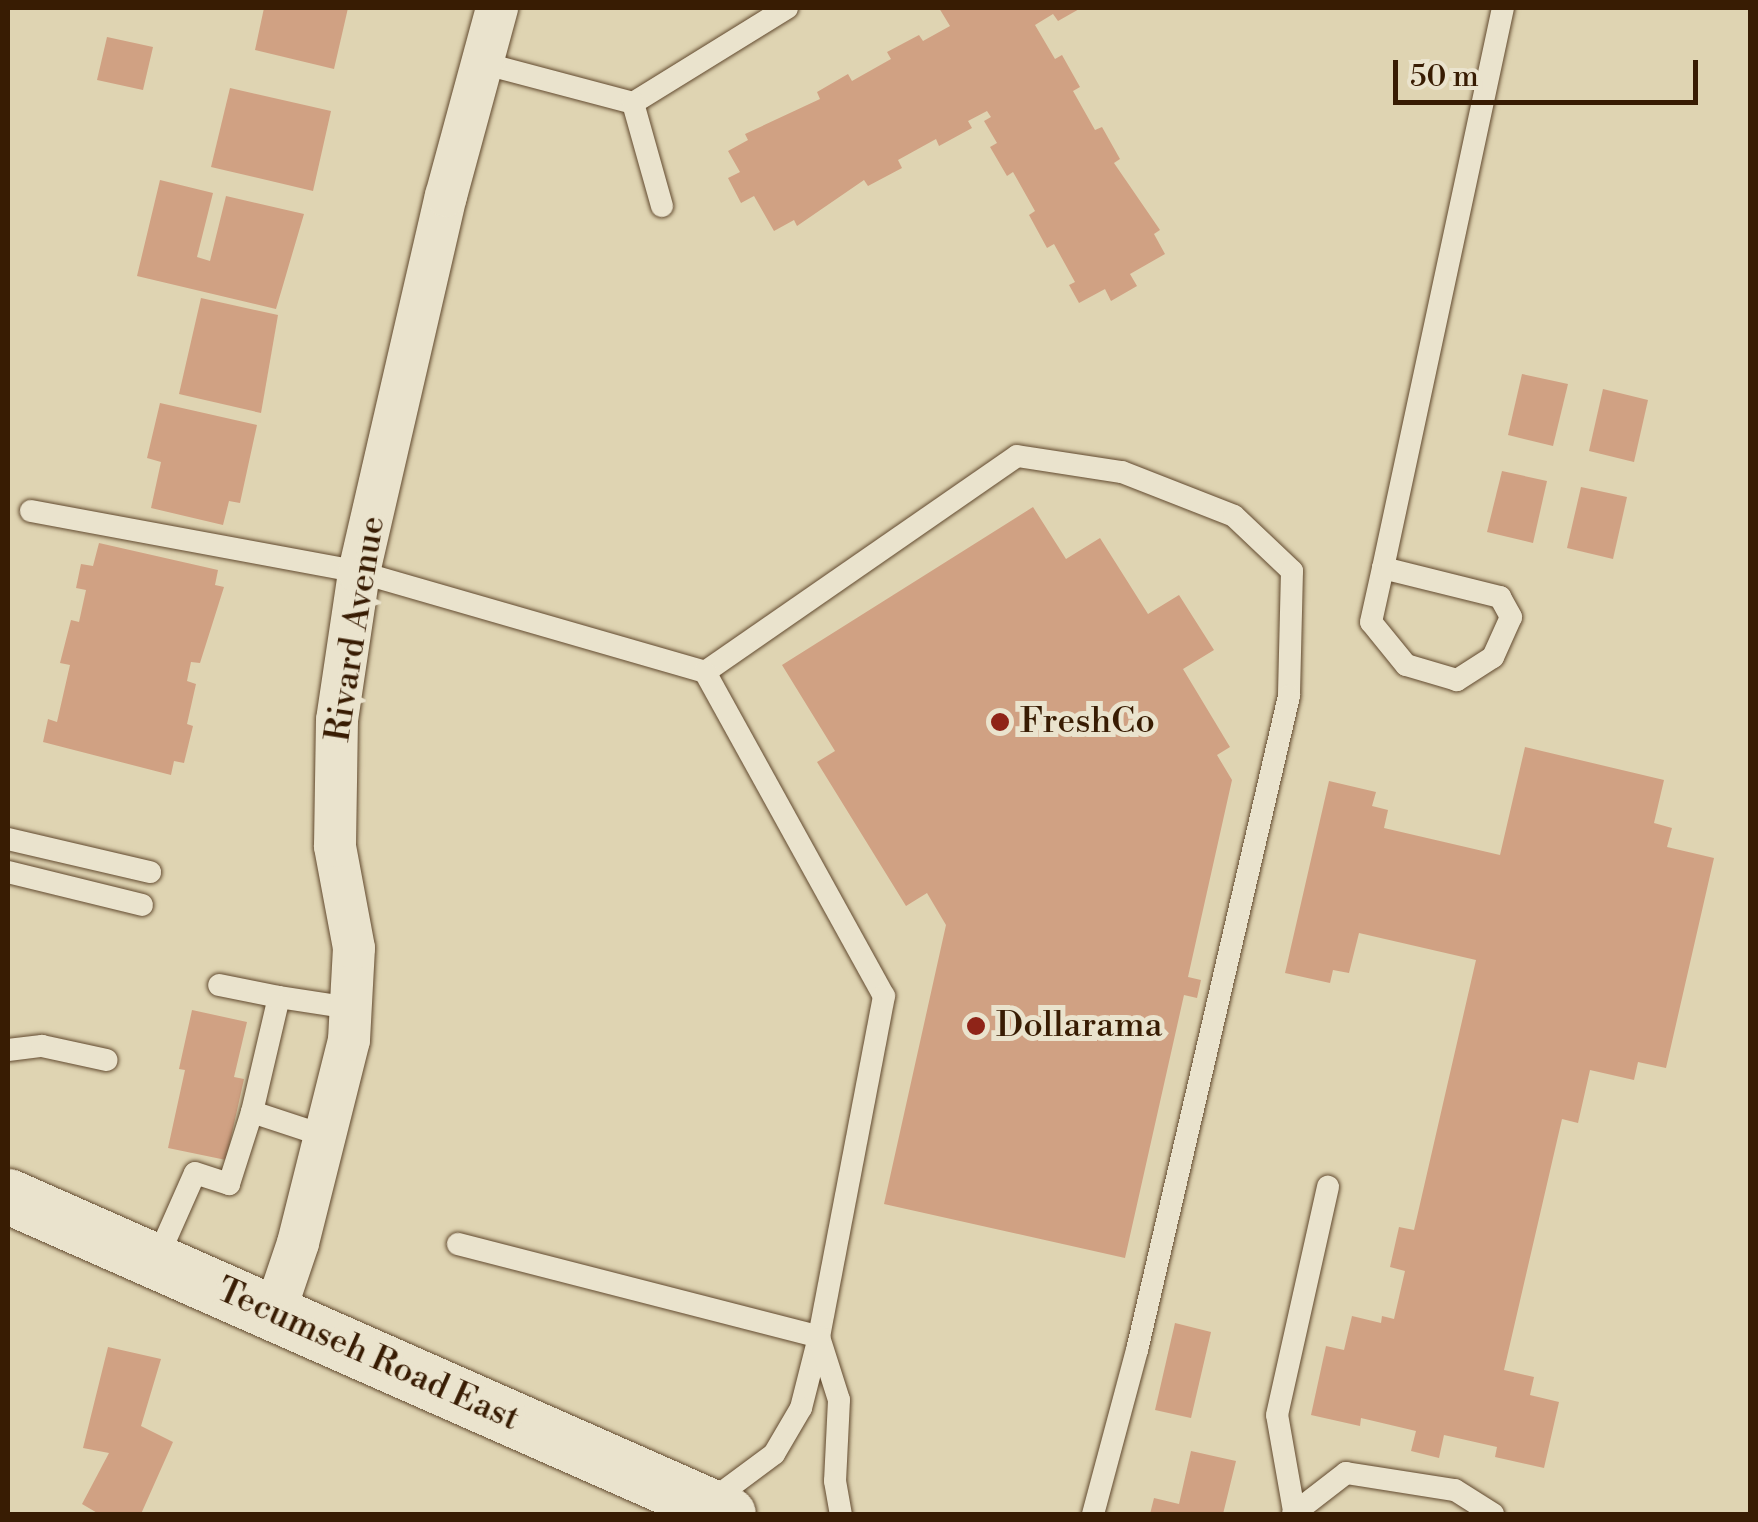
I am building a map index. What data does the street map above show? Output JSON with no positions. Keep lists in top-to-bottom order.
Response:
{
  "streets": {
    "main road": ["Tecumseh Road East"],
    "street": ["Rivard Avenue"]
  },
  "crossings": [
    ["Rivard Avenue", "Tecumseh Road East"]
  ],
  "places": ["FreshCo", "Dollarama"],
  "scale_bar": "50 m"
}
